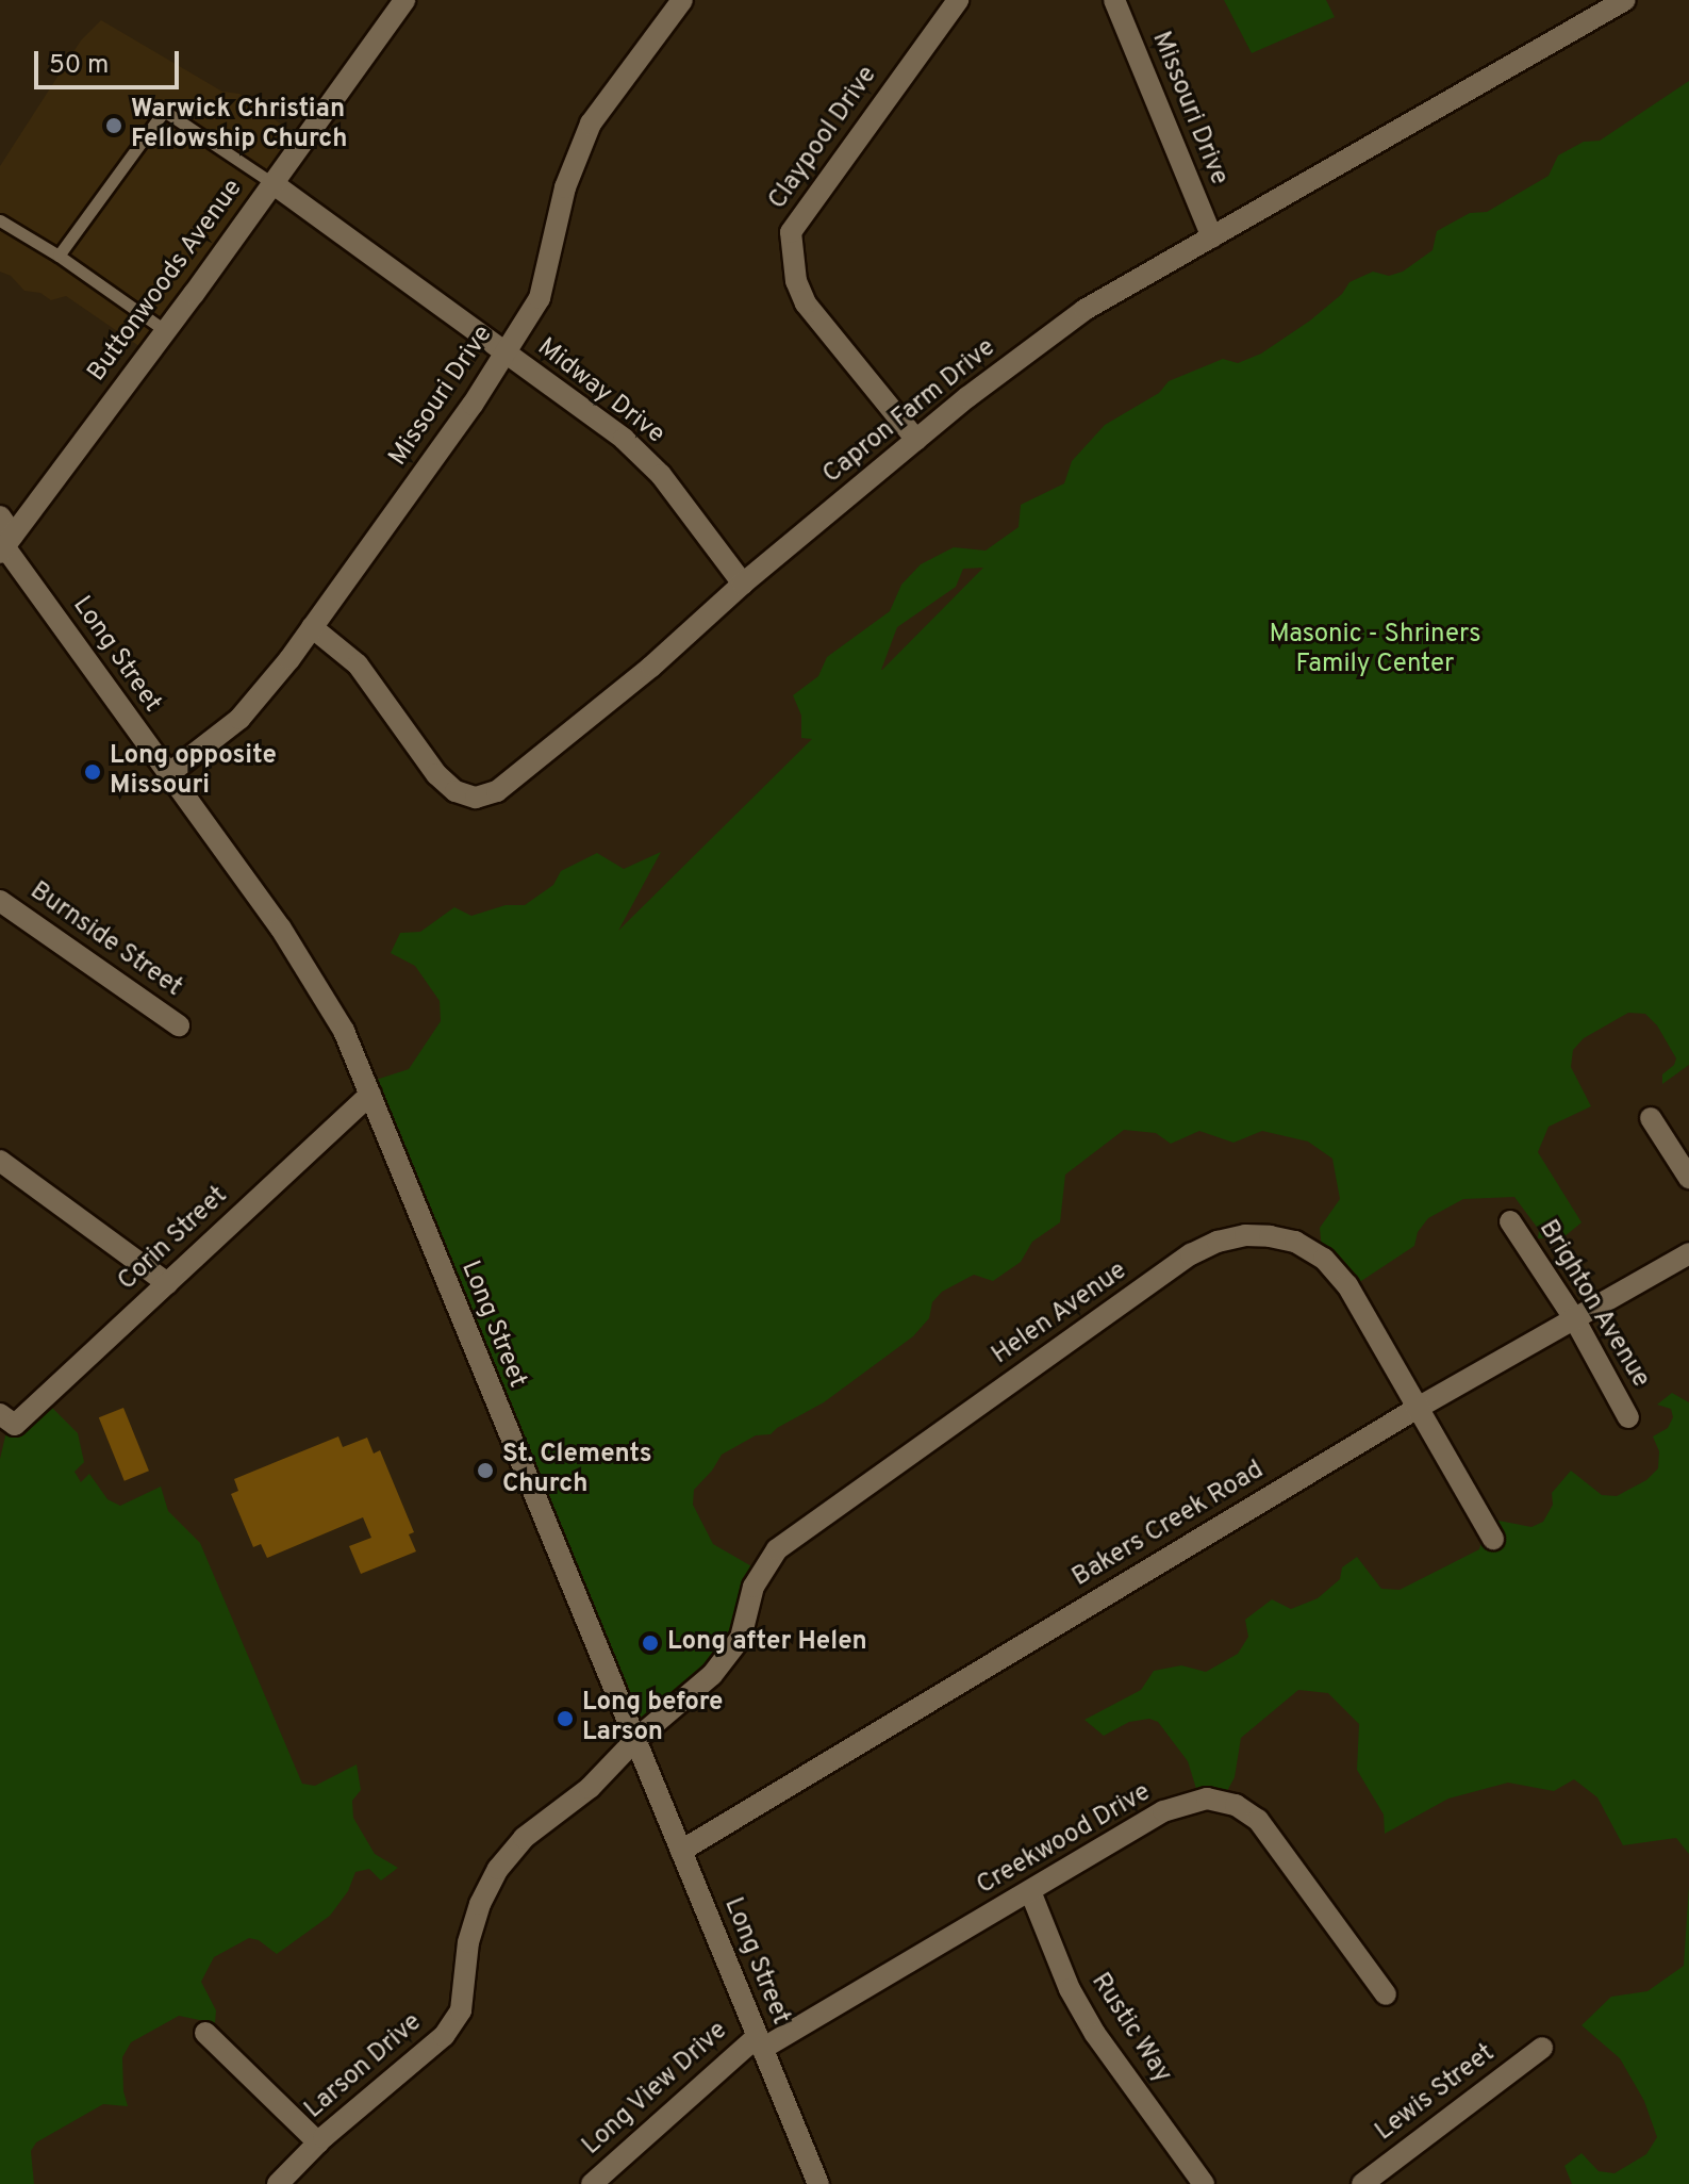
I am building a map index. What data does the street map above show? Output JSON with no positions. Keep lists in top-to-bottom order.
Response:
{
  "streets": {
    "street": [
      "Missouri Drive",
      "Claypool Drive",
      "Buttonwoods Avenue",
      "Midway Drive",
      "Capron Farm Drive",
      "Long Street",
      "Burnside Street",
      "Corin Street",
      "Brighton Avenue",
      "Helen Avenue",
      "Bakers Creek Road",
      "Creekwood Drive",
      "Rustic Way",
      "Larson Drive",
      "Long View Drive",
      "Lewis Street"
    ]
  },
  "crossings": [
    ["Missouri Drive", "Midway Drive"],
    ["Missouri Drive", "Capron Farm Drive"],
    ["Missouri Drive", "Long Street"],
    ["Claypool Drive", "Capron Farm Drive"],
    ["Buttonwoods Avenue", "Midway Drive"],
    ["Buttonwoods Avenue", "Long Street"],
    ["Midway Drive", "Capron Farm Drive"],
    ["Long Street", "Corin Street"],
    ["Long Street", "Helen Avenue"],
    ["Long Street", "Bakers Creek Road"],
    ["Long Street", "Creekwood Drive"],
    ["Long Street", "Larson Drive"],
    ["Long Street", "Long View Drive"],
    ["Brighton Avenue", "Bakers Creek Road"],
    ["Helen Avenue", "Bakers Creek Road"],
    ["Helen Avenue", "Larson Drive"],
    ["Creekwood Drive", "Rustic Way"],
    ["Creekwood Drive", "Long View Drive"]
  ],
  "parks": ["Masonic - Shriners Family Center"],
  "places": [
    "Warwick Christian Fellowship Church",
    "Long opposite Missouri",
    "St. Clements Church",
    "Long after Helen",
    "Long before Larson"
  ],
  "scale_bar": "50 m"
}
